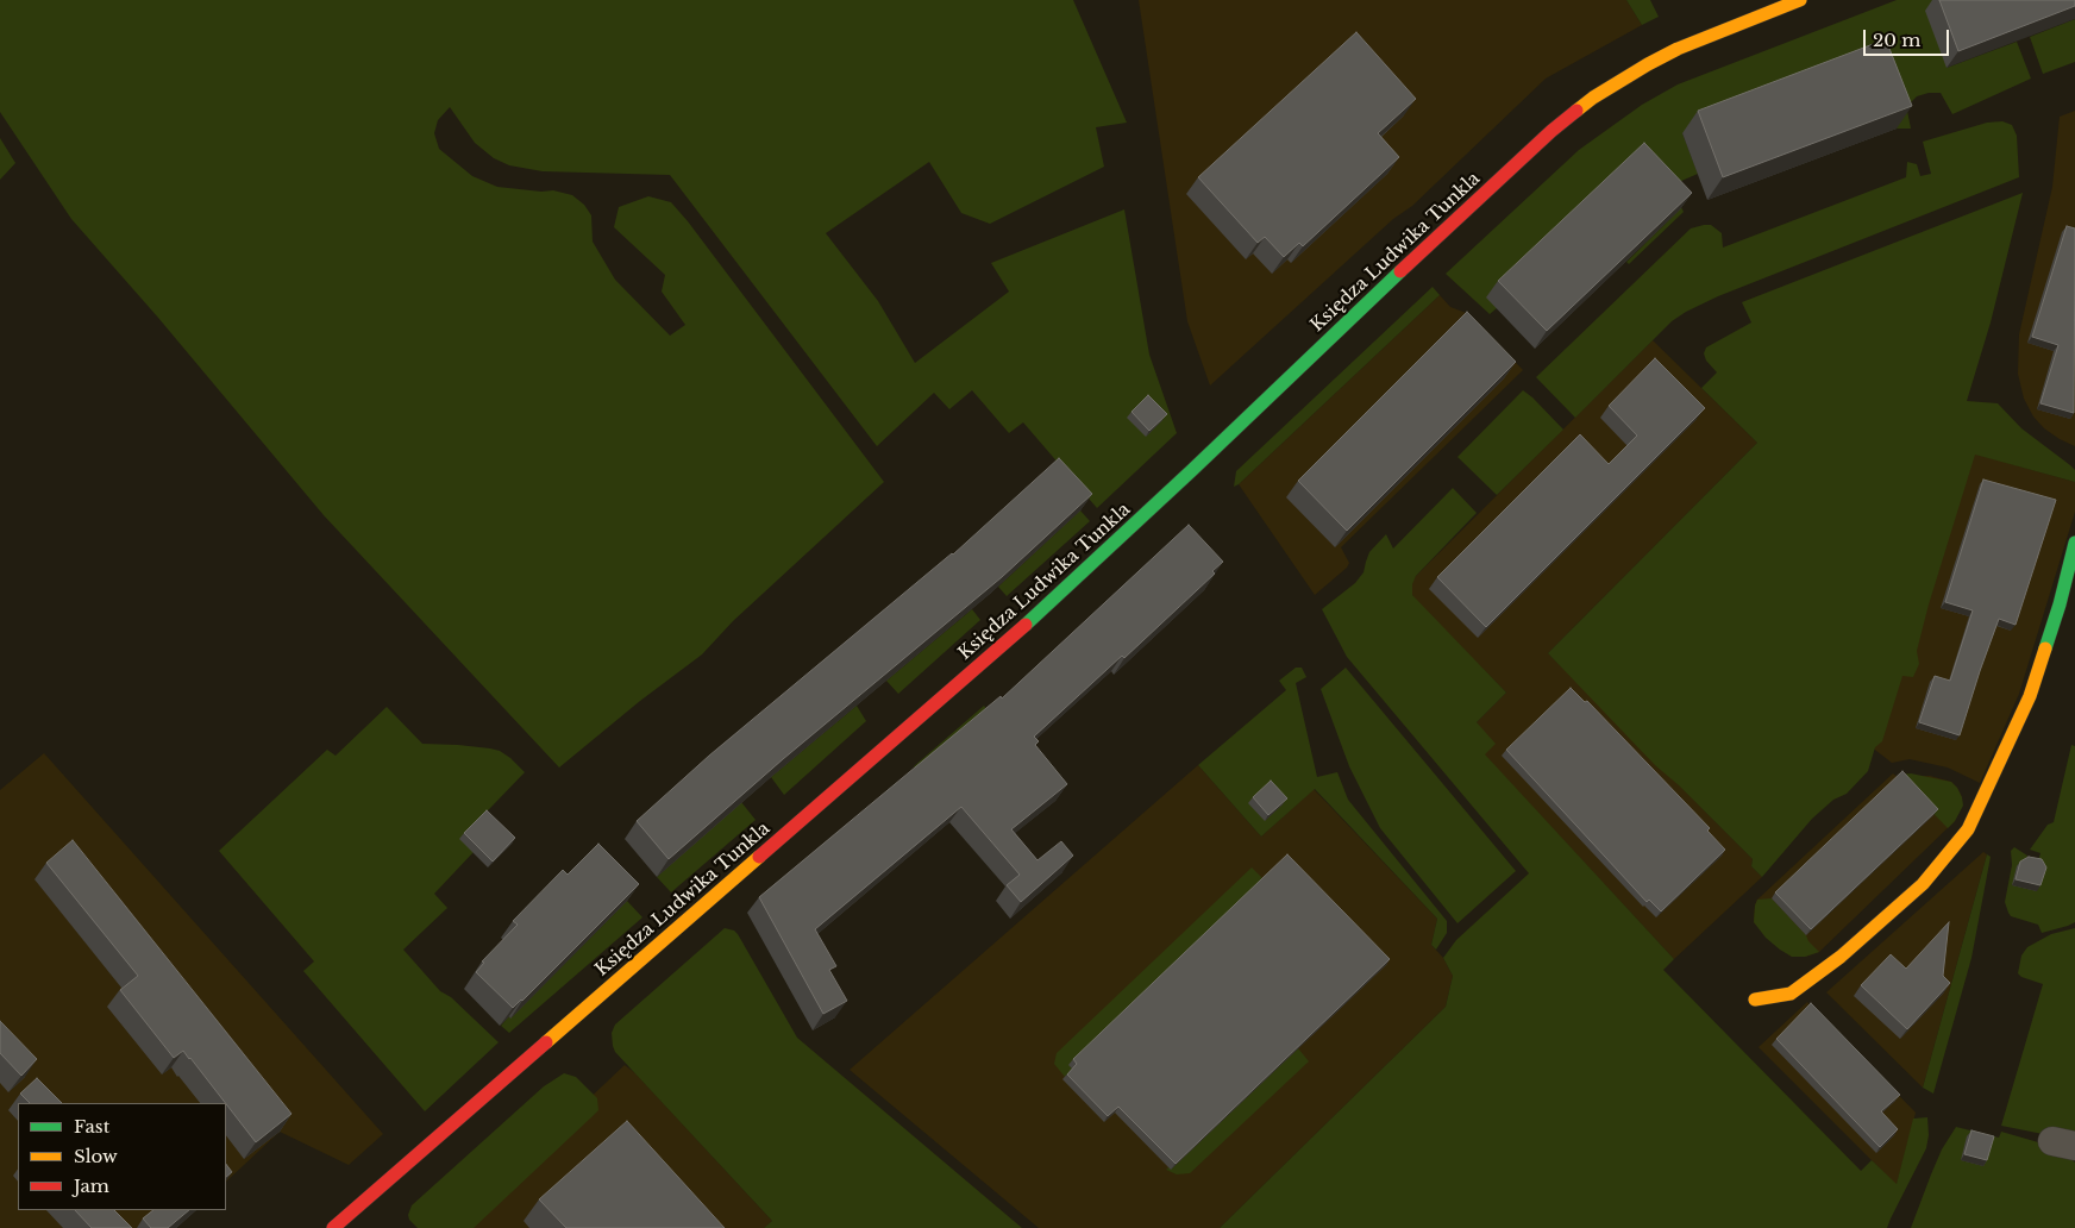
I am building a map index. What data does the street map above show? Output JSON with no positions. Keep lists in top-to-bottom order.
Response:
{
  "streets": {
    "street": ["Księdza Ludwika Tunkla"]
  },
  "legend": ["Fast", "Slow", "Jam"],
  "scale_bar": "20 m"
}
